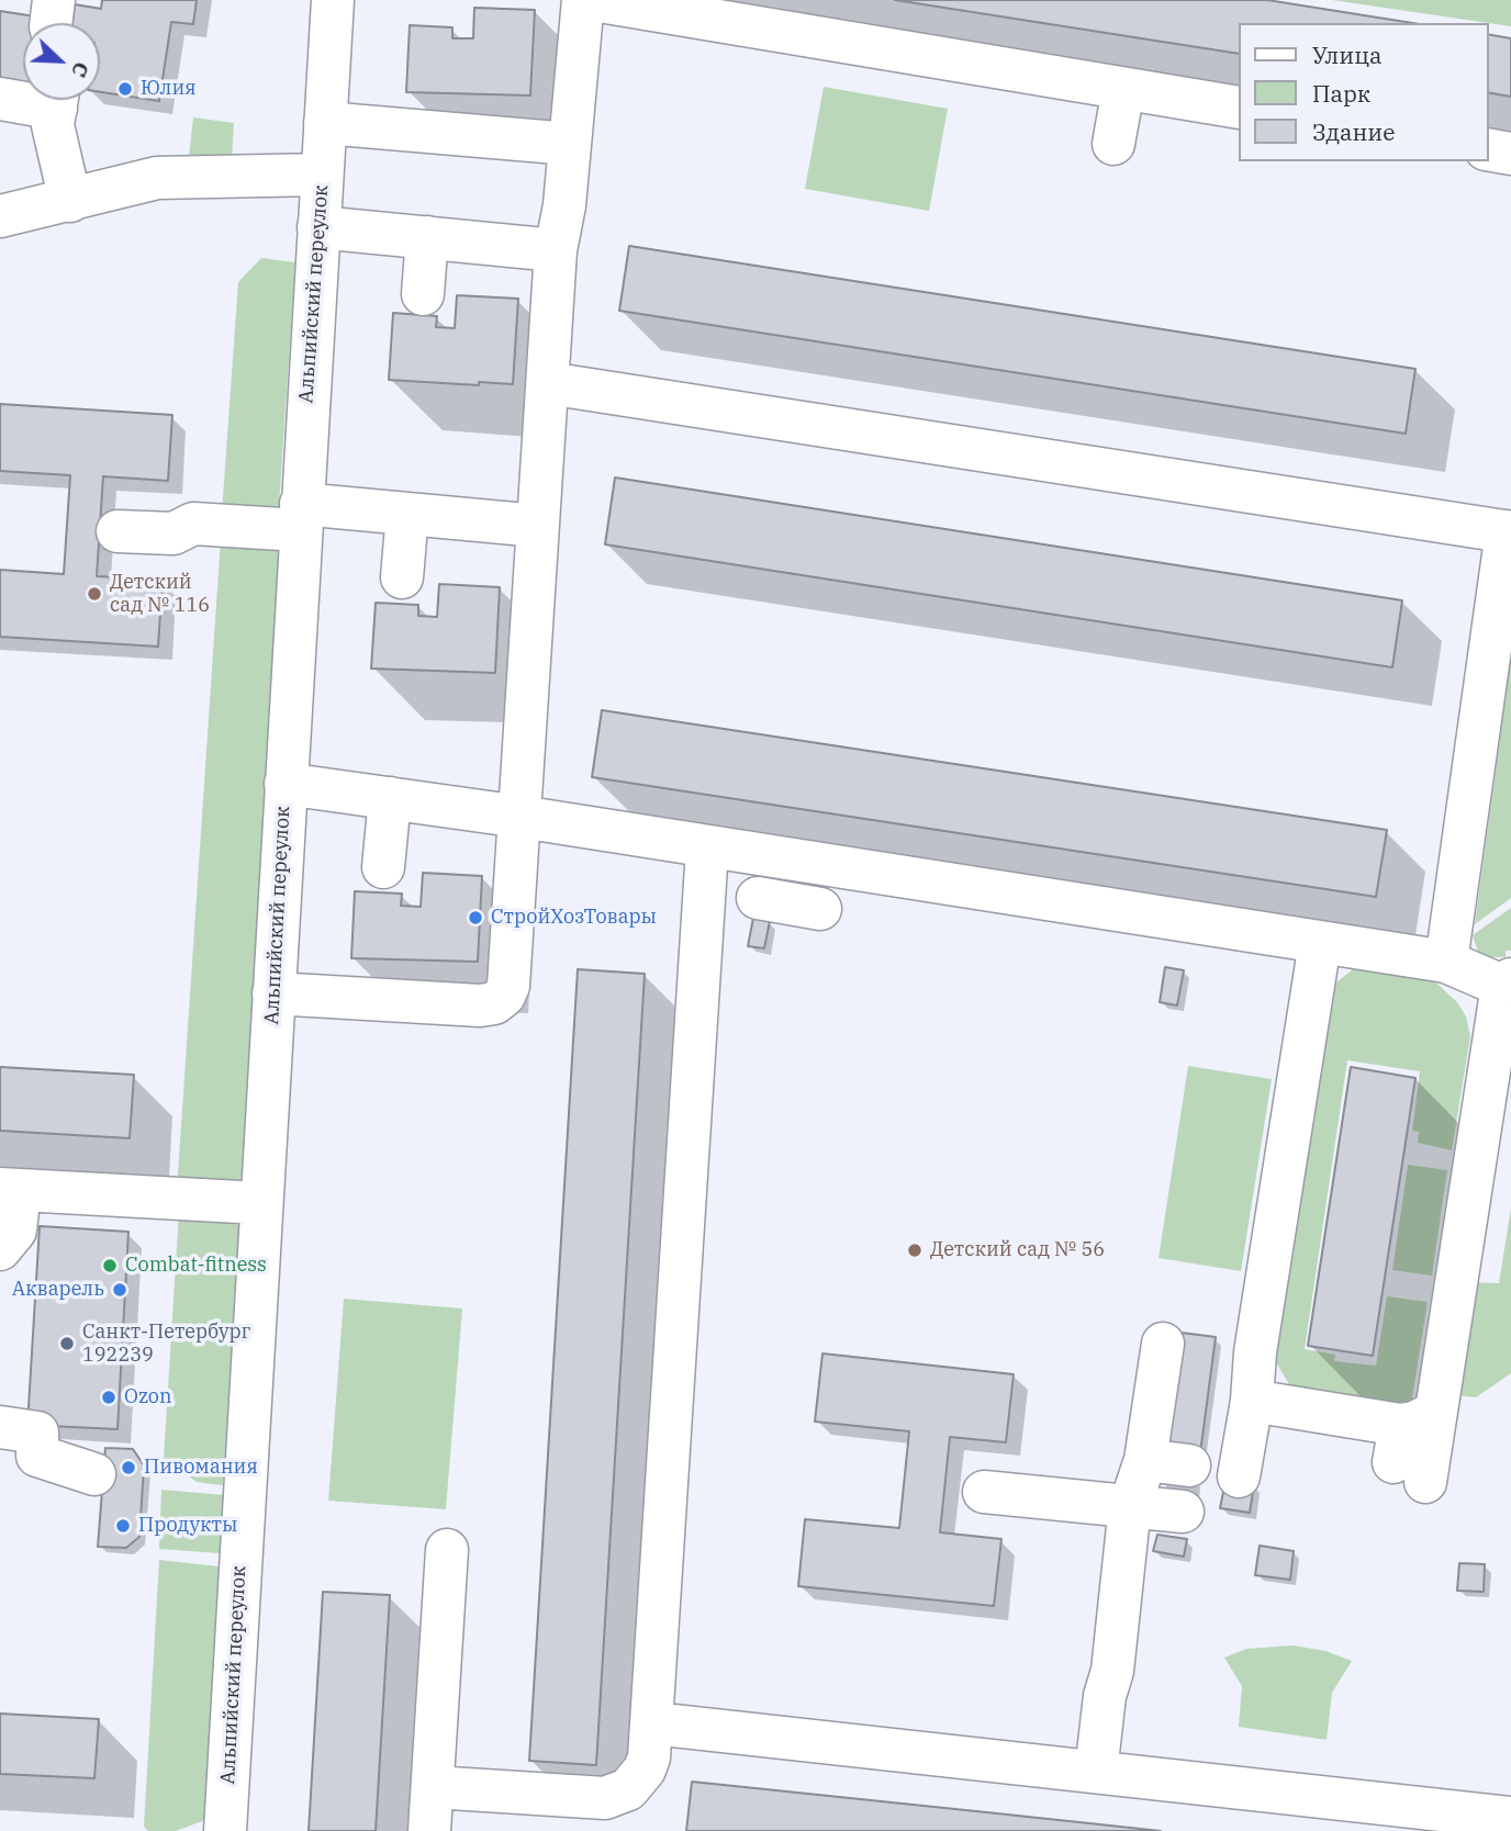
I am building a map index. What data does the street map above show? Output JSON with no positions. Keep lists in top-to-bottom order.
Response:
{
  "streets": {
    "street": ["Альпийский переулок"]
  },
  "places": [
    "Юлия",
    "Детский сад № 116",
    "СтройХозТовары",
    "Детский сад № 56",
    "Combat-fitness",
    "Акварель",
    "Санкт-Петербург 192239",
    "Ozon",
    "Пивомания",
    "Продукты"
  ],
  "legend": ["Улица", "Парк", "Здание"],
  "north": "bottom right"
}
